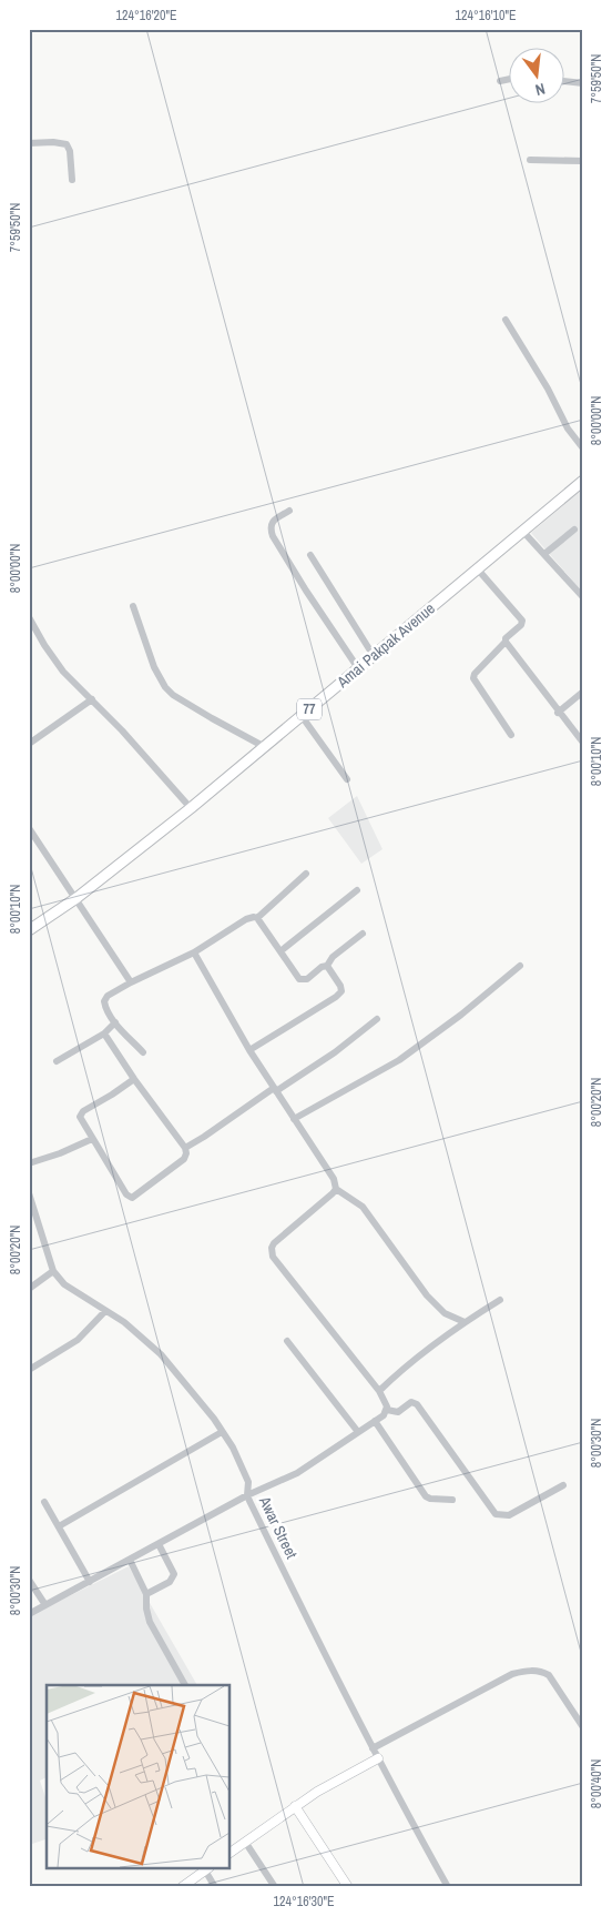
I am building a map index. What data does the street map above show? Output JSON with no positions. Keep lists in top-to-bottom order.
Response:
{
  "streets": {
    "highway": ["Amai Pakpak Avenue", "77"],
    "street": ["Awar Street"]
  },
  "north": "bottom",
  "coordinates": [
    "124°16'20\"E",
    "124°16'10\"E",
    "7°59'50\"N",
    "8°00'00\"N",
    "8°00'10\"N",
    "8°00'20\"N",
    "8°00'30\"N",
    "8°00'40\"N",
    "124°16'30\"E"
  ]
}
